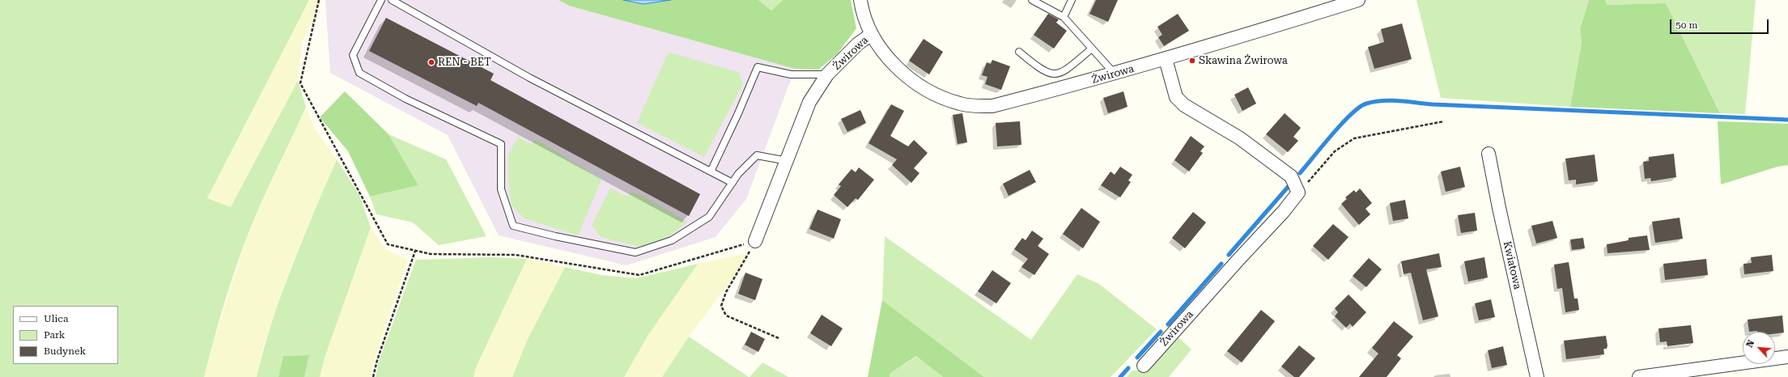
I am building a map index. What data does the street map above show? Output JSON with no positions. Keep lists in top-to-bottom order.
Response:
{
  "streets": {
    "street": ["Żwirowa", "Kwiatowa"]
  },
  "places": ["Skawina Żwirowa", "REN - BET"],
  "legend": ["Ulica", "Park", "Budynek"],
  "scale_bar": "50 m",
  "north": "top left"
}
